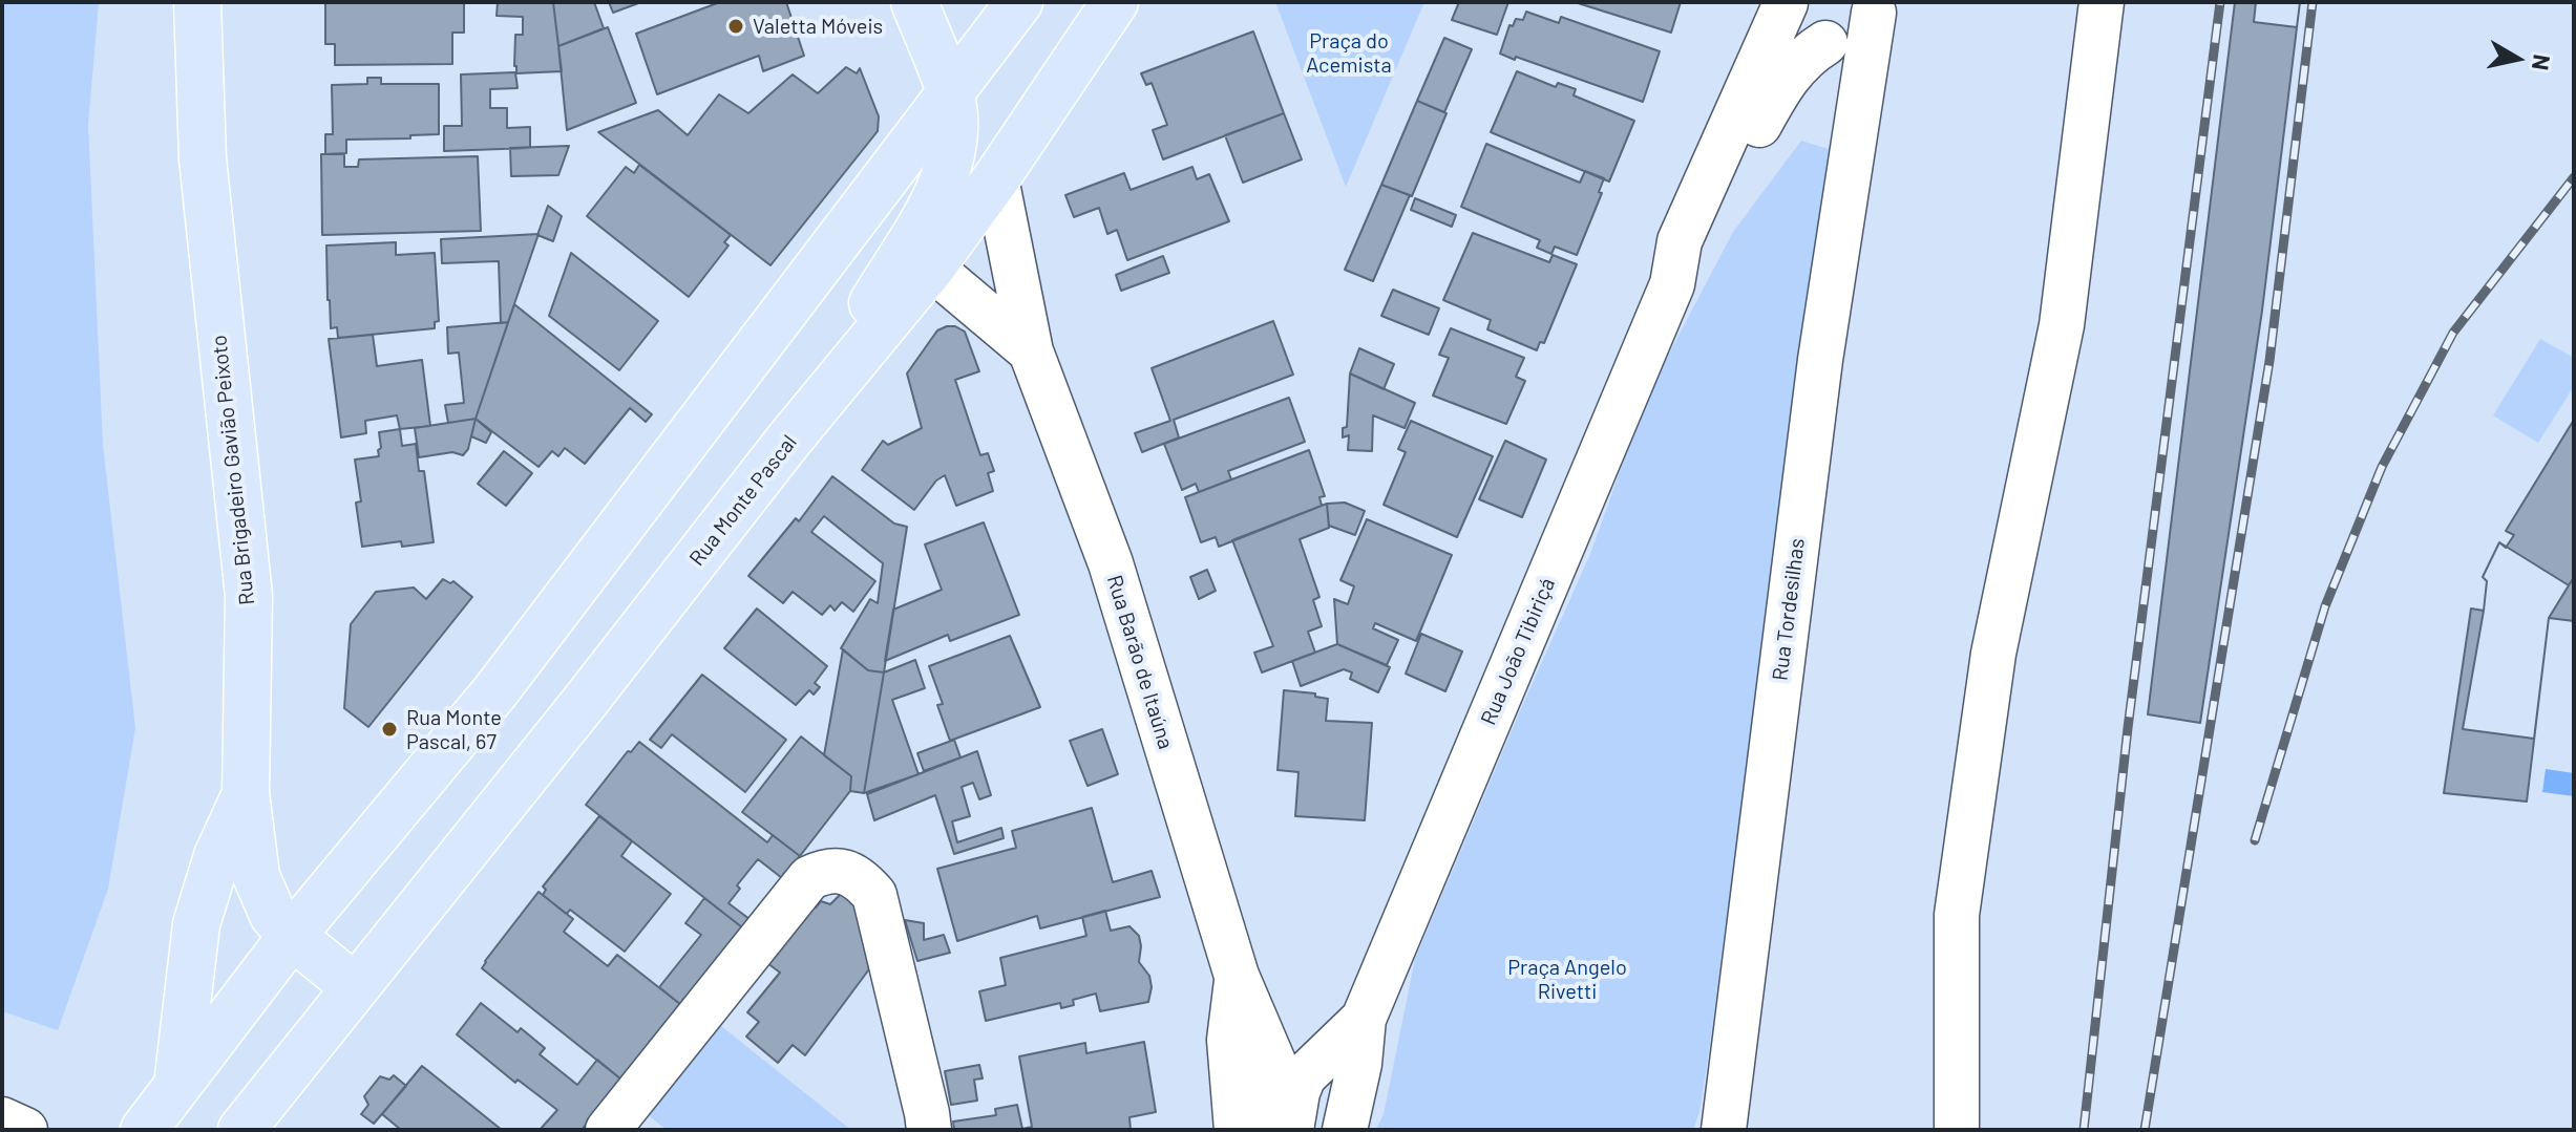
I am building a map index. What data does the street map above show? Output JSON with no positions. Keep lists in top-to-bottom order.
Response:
{
  "streets": {
    "main road": ["Rua Brigadeiro Gavião Peixoto", "Rua Monte Pascal"],
    "street": ["Rua Tordesilhas", "Rua João Tibiriçá", "Rua Barão de Itaúna"]
  },
  "crossings": [
    ["Rua Brigadeiro Gavião Peixoto", "Rua Monte Pascal"],
    ["Rua Monte Pascal", "Rua Barão de Itaúna"],
    ["Rua Tordesilhas", "Rua João Tibiriçá"],
    ["Rua João Tibiriçá", "Rua Barão de Itaúna"]
  ],
  "parks": ["Praça do Acemista", "Praça Angelo Rivetti"],
  "places": ["Valetta Móveis", "Rua Monte Pascal, 67"],
  "north": "right"
}
